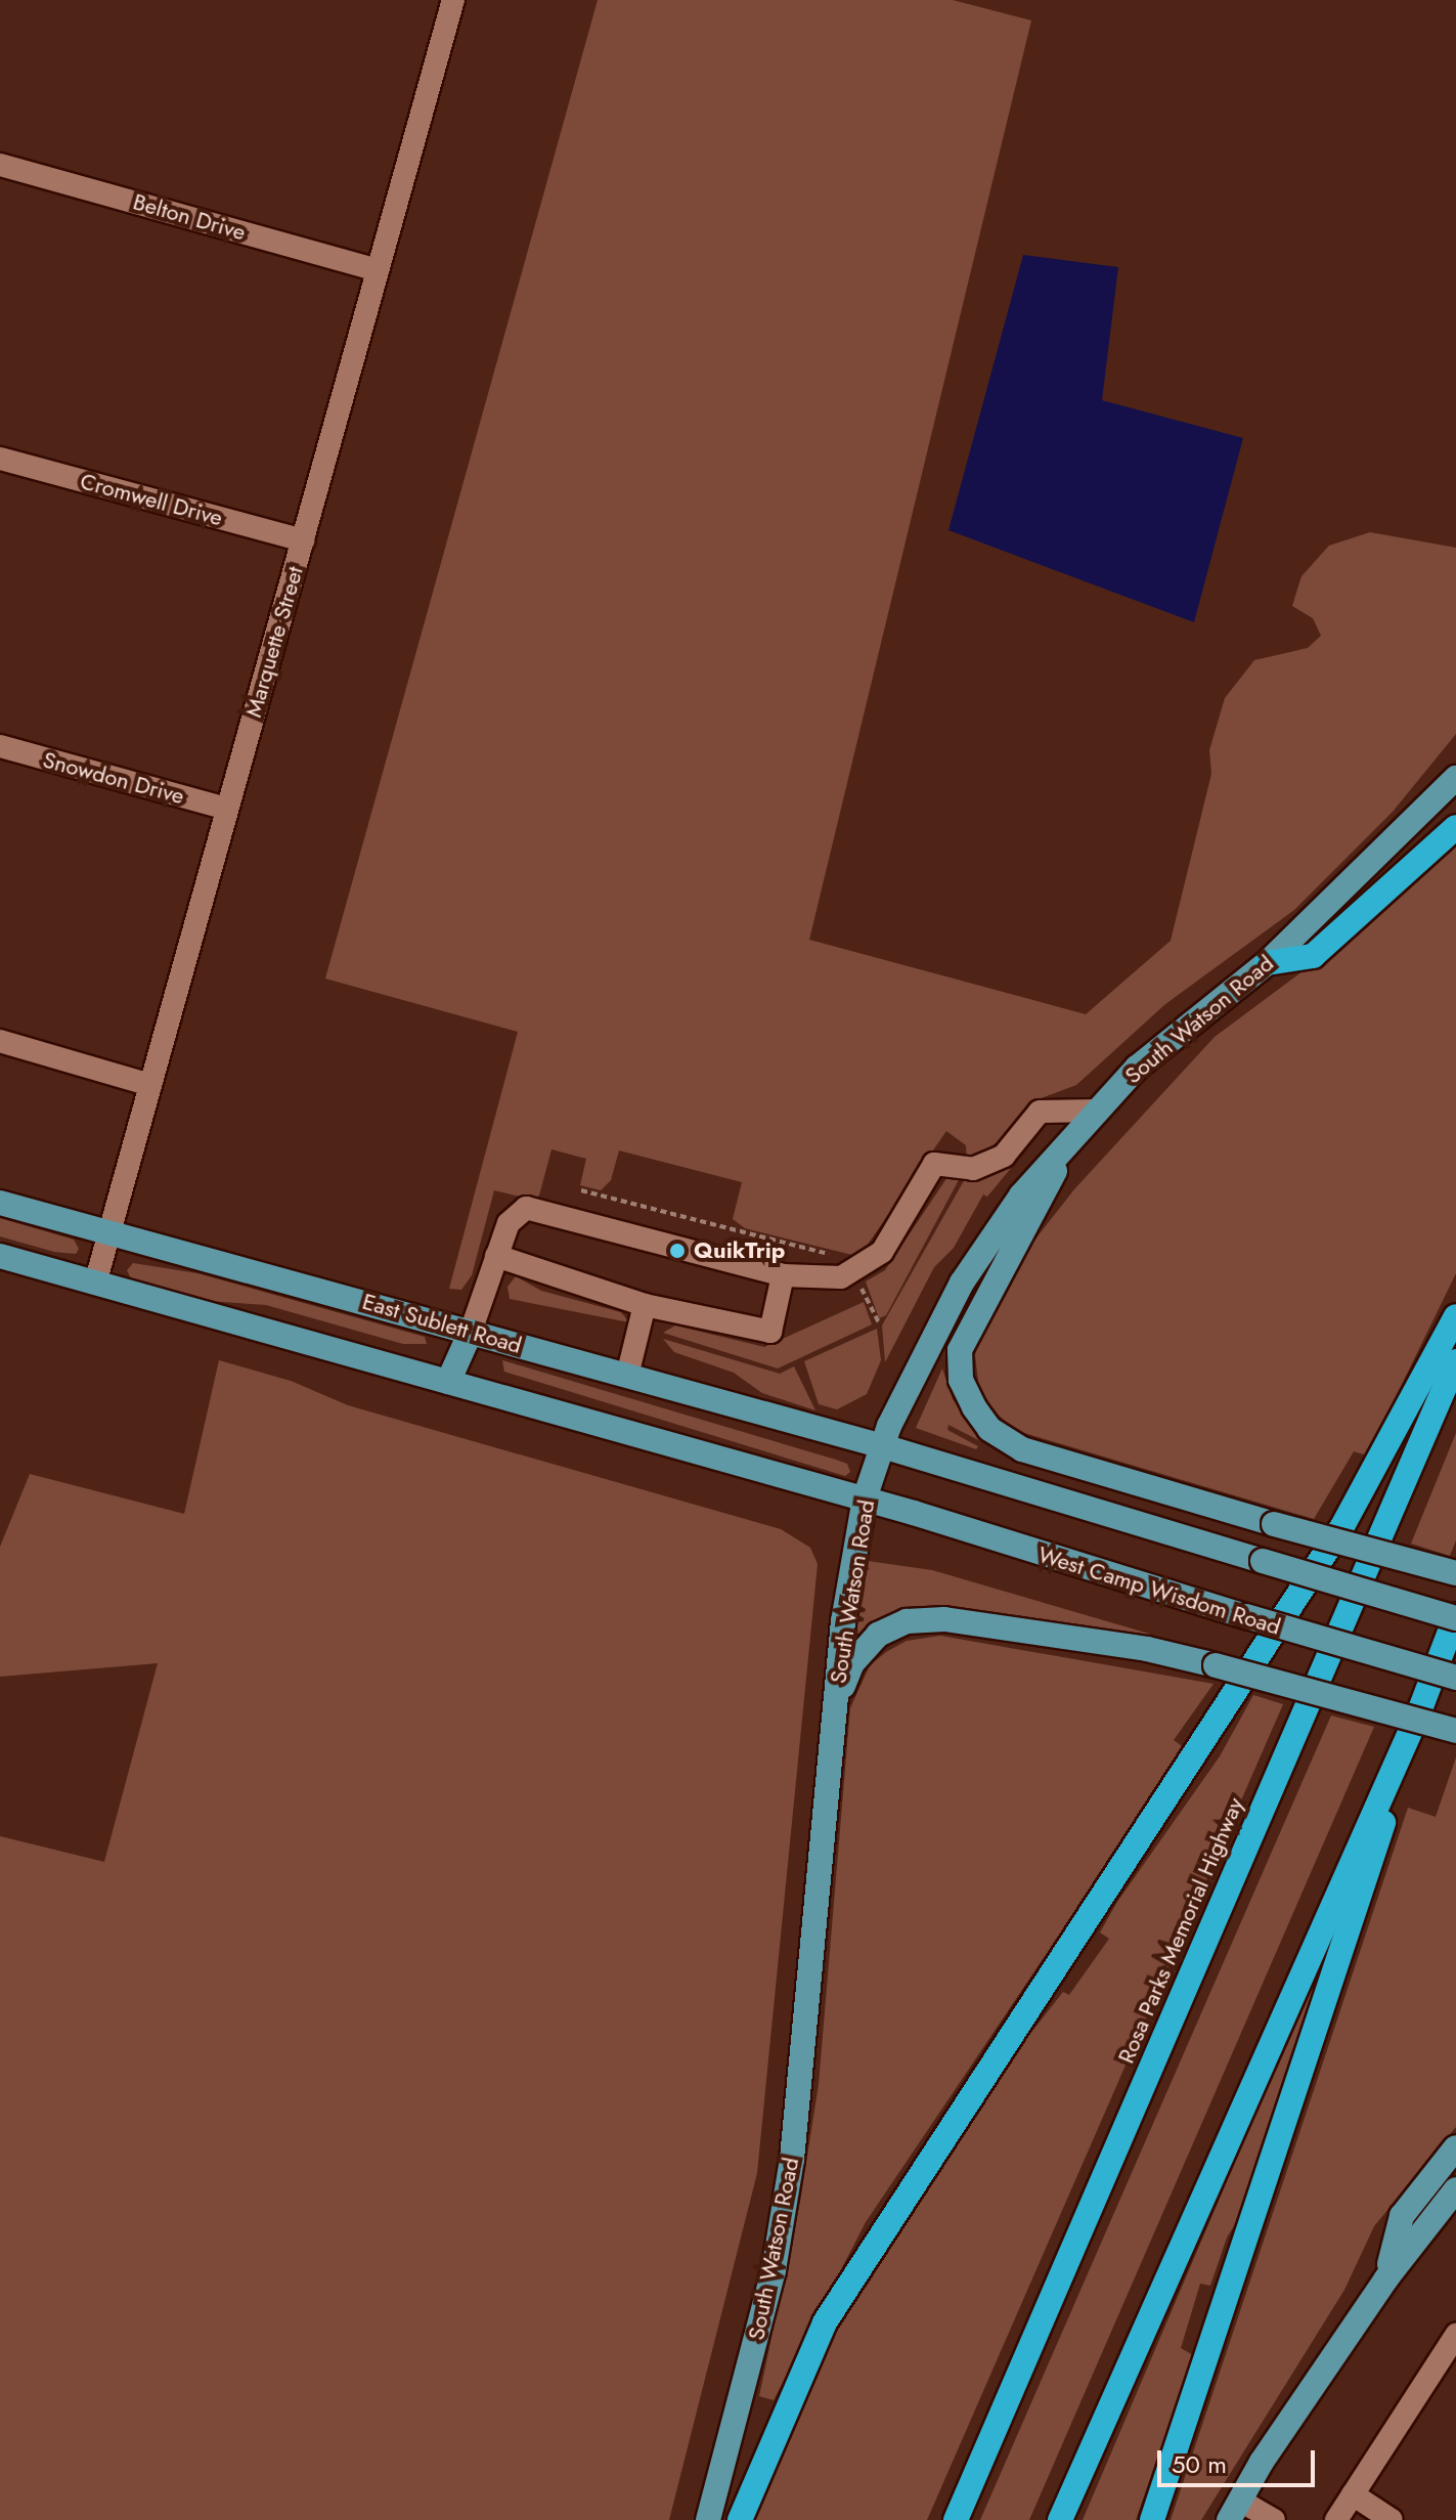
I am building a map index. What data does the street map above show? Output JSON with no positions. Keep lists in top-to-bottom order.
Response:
{
  "streets": {
    "highway": ["Rosa Parks Memorial Highway"],
    "main road": ["South Watson Road", "East Sublett Road", "West Camp Wisdom Road"],
    "street": [
      "Belton Drive",
      "Cromwell Drive",
      "Marquette Street",
      "Snowdon Drive"
    ]
  },
  "crossings": [
    ["Belton Drive", "Marquette Street"],
    ["Cromwell Drive", "Marquette Street"],
    ["Marquette Street", "Snowdon Drive"],
    ["Marquette Street", "East Sublett Road"],
    ["South Watson Road", "East Sublett Road"],
    ["South Watson Road", "West Camp Wisdom Road"]
  ],
  "places": ["QuikTrip"],
  "scale_bar": "50 m"
}
